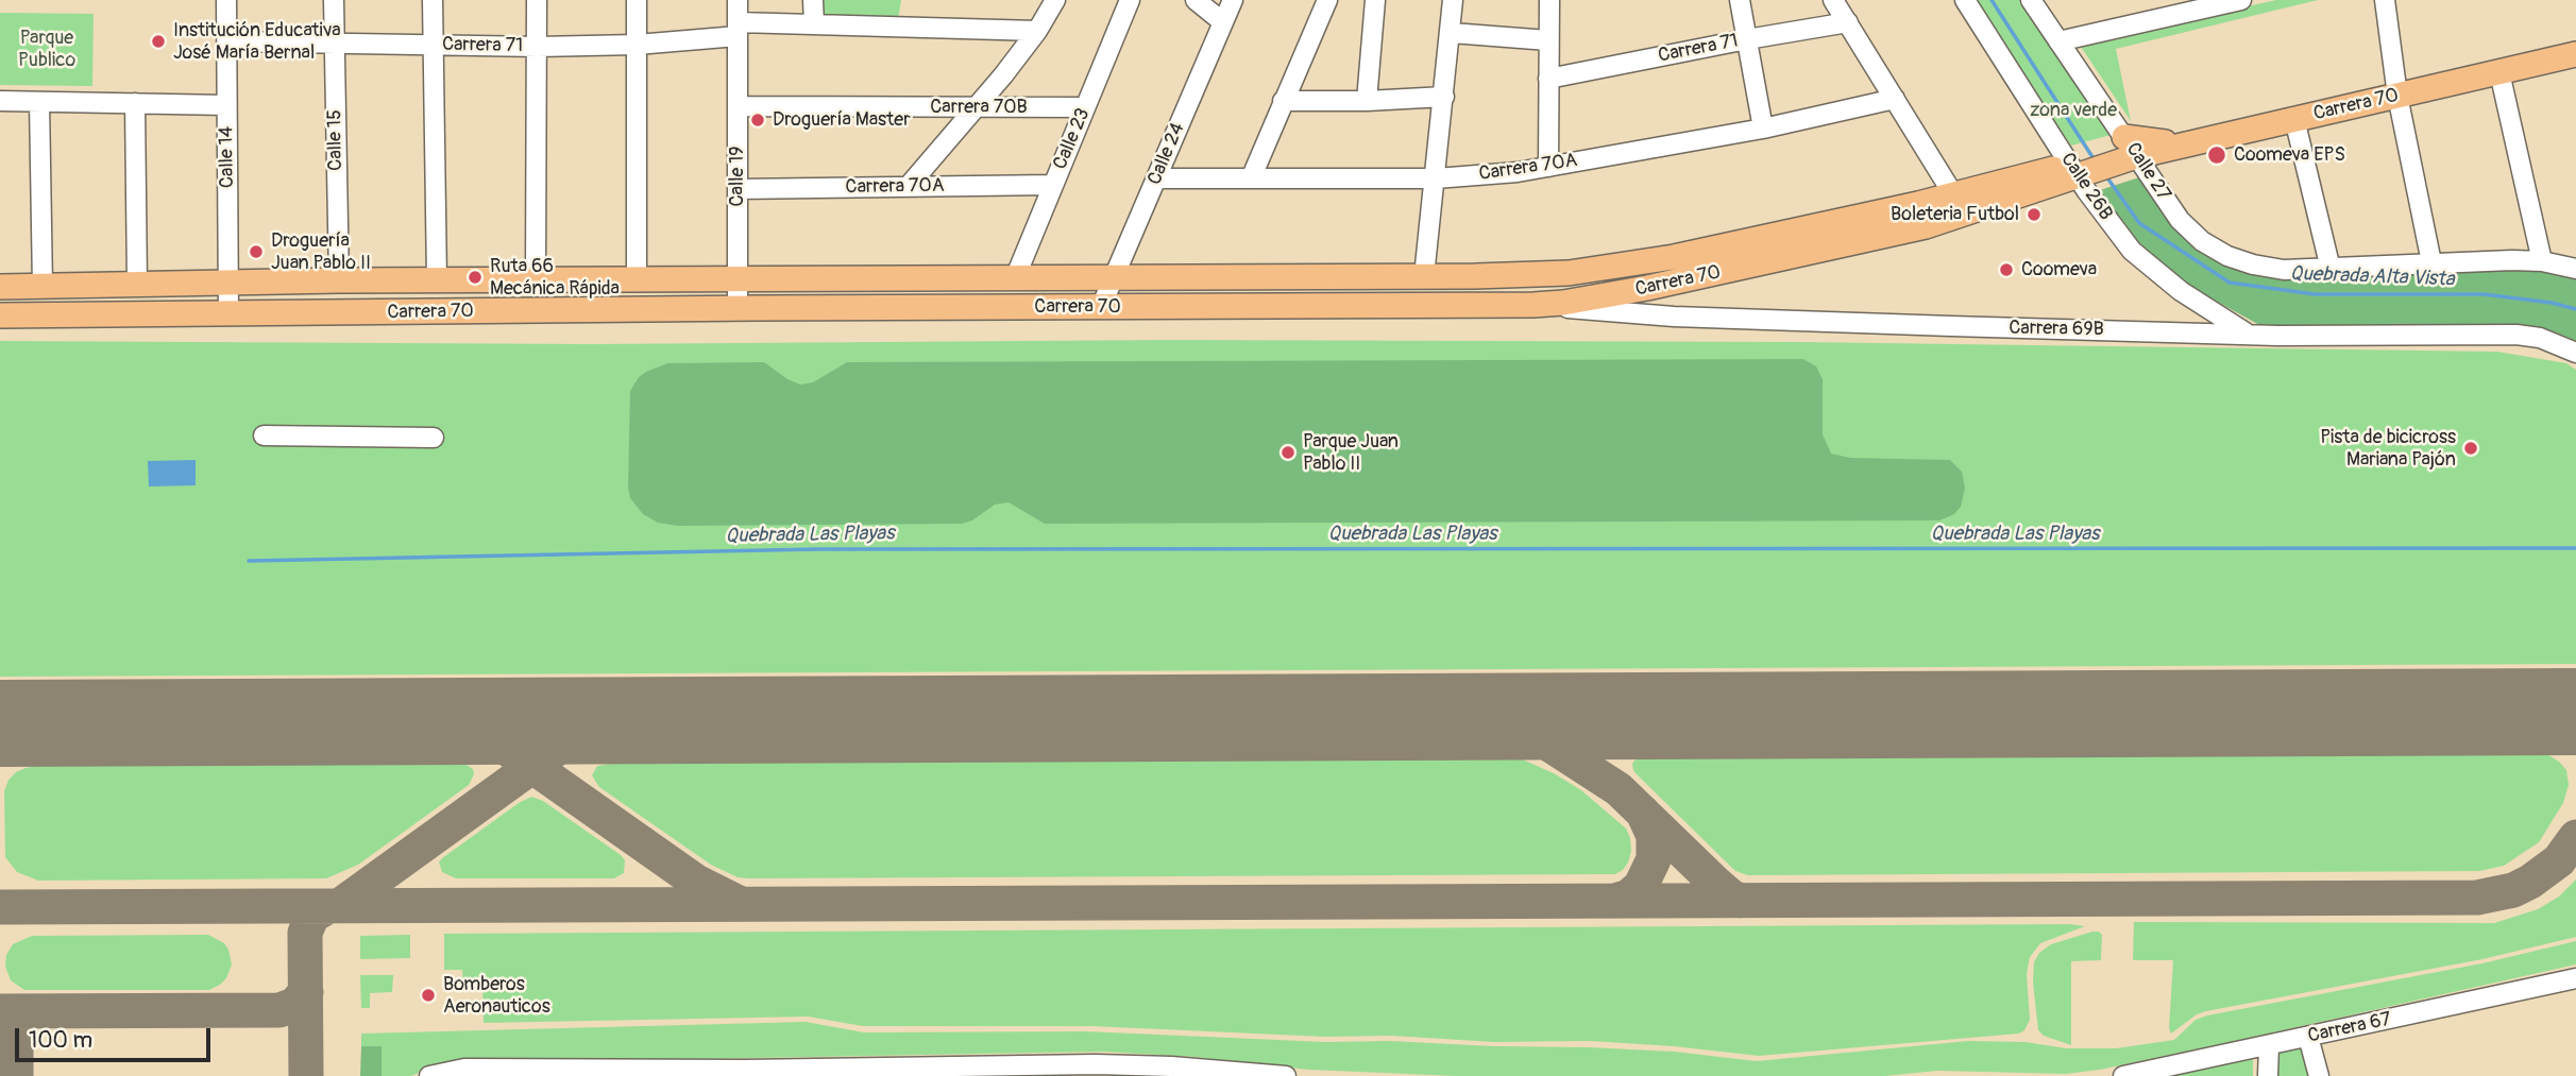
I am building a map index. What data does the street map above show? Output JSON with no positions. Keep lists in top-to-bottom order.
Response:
{
  "streets": {
    "main road": ["Carrera 70"],
    "street": [
      "Carrera 71",
      "Carrera 70B",
      "Calle 23",
      "Calle 15",
      "Calle 24",
      "Calle 14",
      "Carrera 70A",
      "Calle 27",
      "Calle 19",
      "Calle 26B",
      "Carrera 69B",
      "Carrera 67"
    ]
  },
  "crossings": [
    ["Carrera 71", "Calle 15"],
    ["Carrera 71", "Calle 14"],
    ["Carrera 71", "Calle 19"],
    ["Carrera 70", "Calle 23"],
    ["Carrera 70", "Calle 15"],
    ["Carrera 70", "Calle 24"],
    ["Carrera 70", "Calle 14"],
    ["Carrera 70", "Calle 27"],
    ["Carrera 70", "Calle 19"],
    ["Carrera 70", "Calle 26B"],
    ["Carrera 70", "Carrera 69B"],
    ["Carrera 70B", "Calle 23"],
    ["Carrera 70B", "Calle 19"],
    ["Calle 23", "Carrera 70A"],
    ["Calle 24", "Carrera 70A"],
    ["Carrera 70A", "Calle 19"],
    ["Calle 26B", "Carrera 69B"]
  ],
  "water": ["Quebrada Alta Vista", "Quebrada Las Playas"],
  "parks": ["Parque Publico", "zona verde"],
  "places": [
    "Institución Educativa José María Bernal",
    "Droguería Master",
    "Coomeva EPS",
    "Boleteria Futbol",
    "Droguería Juan Pablo II",
    "Coomeva",
    "Ruta 66 Mecánica Rápida",
    "Pista de bicicross Mariana Pajón",
    "Parque Juan Pablo II",
    "Bomberos Aeronauticos"
  ],
  "scale_bar": "100 m"
}
